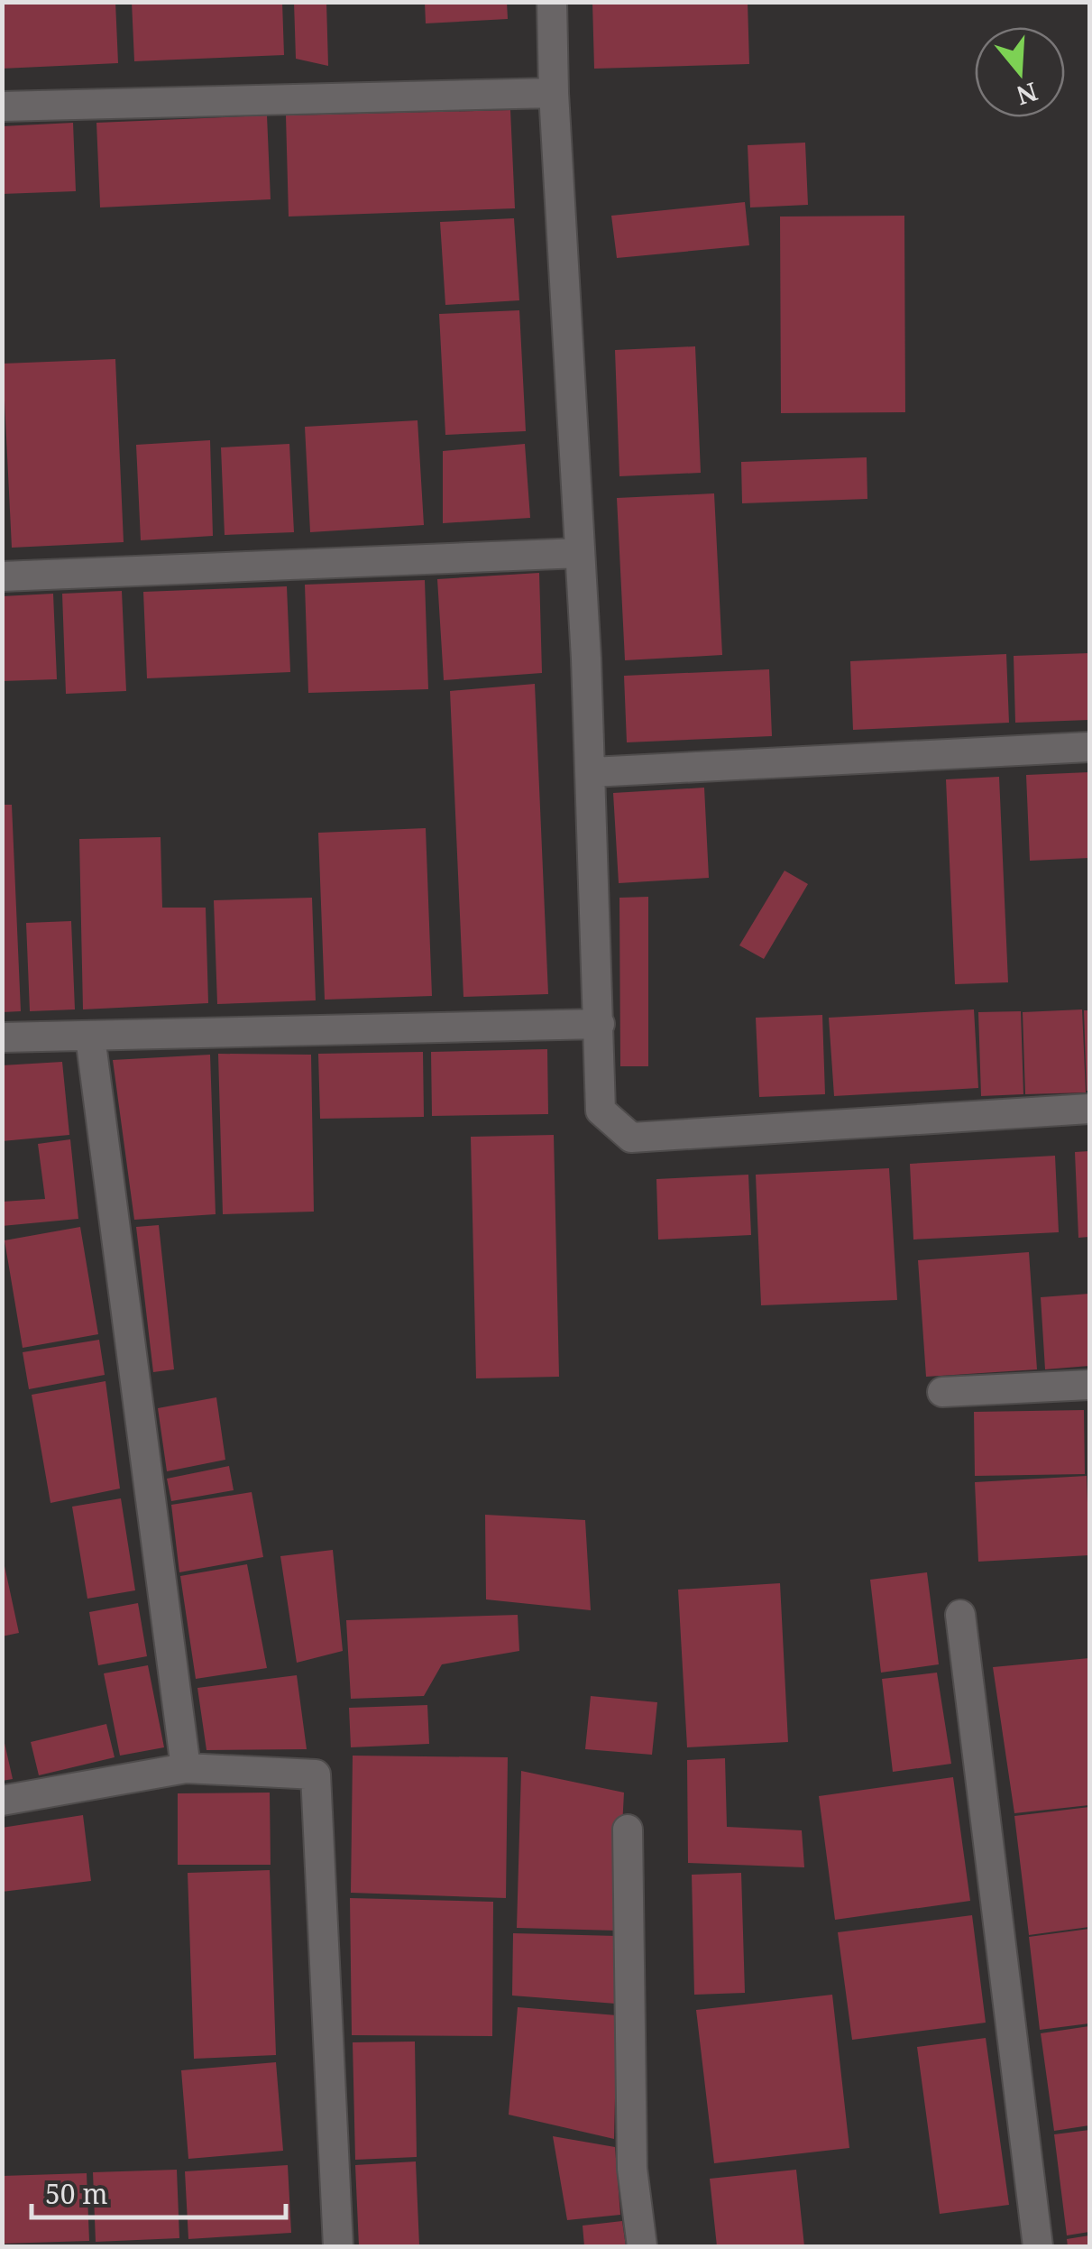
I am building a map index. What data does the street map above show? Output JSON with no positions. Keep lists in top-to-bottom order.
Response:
{
  "scale_bar": "50 m",
  "north": "bottom"
}
